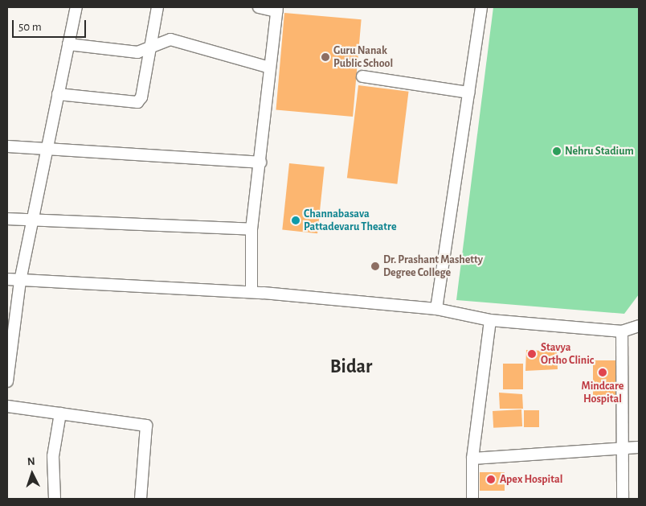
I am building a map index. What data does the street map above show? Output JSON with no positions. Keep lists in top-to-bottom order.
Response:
{
  "districts": ["Bidar"],
  "places": [
    "Guru Nanak Public School",
    "Nehru Stadium",
    "Channabasava Pattadevaru Theatre",
    "Dr. Prashant Mashetty Degree College",
    "Stavya Ortho Clinic",
    "Mindcare Hospital",
    "Apex Hospital"
  ],
  "scale_bar": "50 m",
  "north": "top"
}
